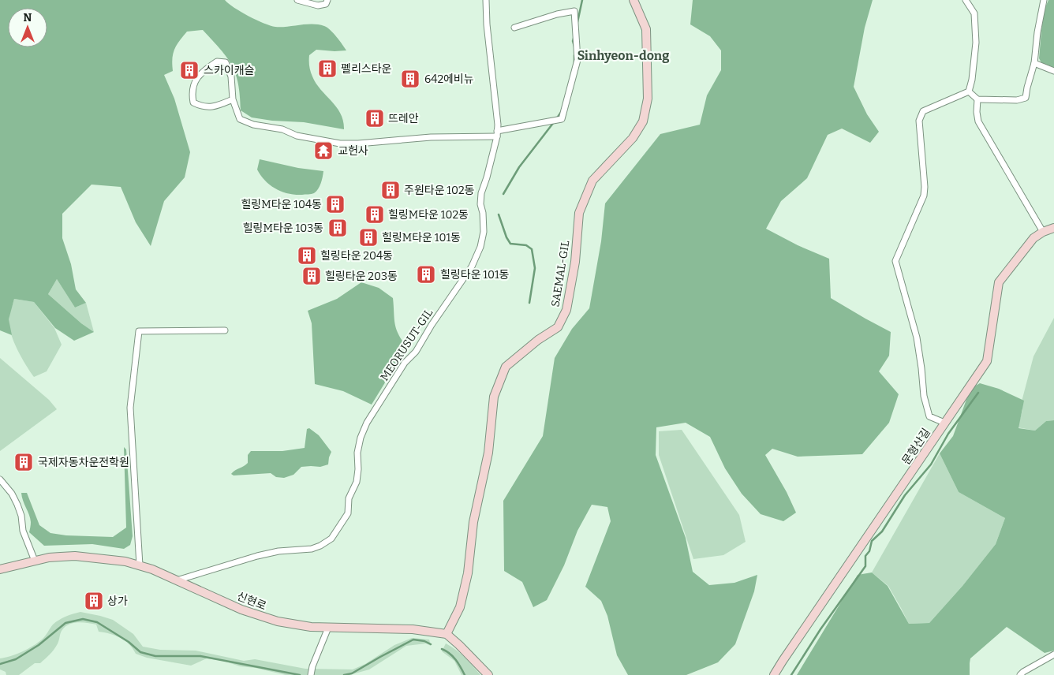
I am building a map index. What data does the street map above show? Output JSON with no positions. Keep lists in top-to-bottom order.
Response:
{
  "streets": {
    "street": [
      "SAEMAL-GIL",
      "MEORUSUT-GIL",
      "문형산길",
      "신현로"
    ]
  },
  "crossings": [
    ["SAEMAL-GIL", "신현로"],
    ["MEORUSUT-GIL", "신현로"]
  ],
  "districts": ["Sinhyeon-dong"],
  "places": {
    "building": [
      "펠리스타운",
      "스카이캐슬",
      "642에비뉴",
      "뜨레안",
      "주원타운 102동",
      "힐링M타운 104동",
      "힐링M타운 102동",
      "힐링M타운 103동",
      "힐링M타운 101동",
      "힐링타운 204동",
      "힐링타운 101동",
      "힐링타운 203동",
      "국제자동차운전학원",
      "상가"
    ],
    "temple": ["교헌사"]
  },
  "north": "top"
}
